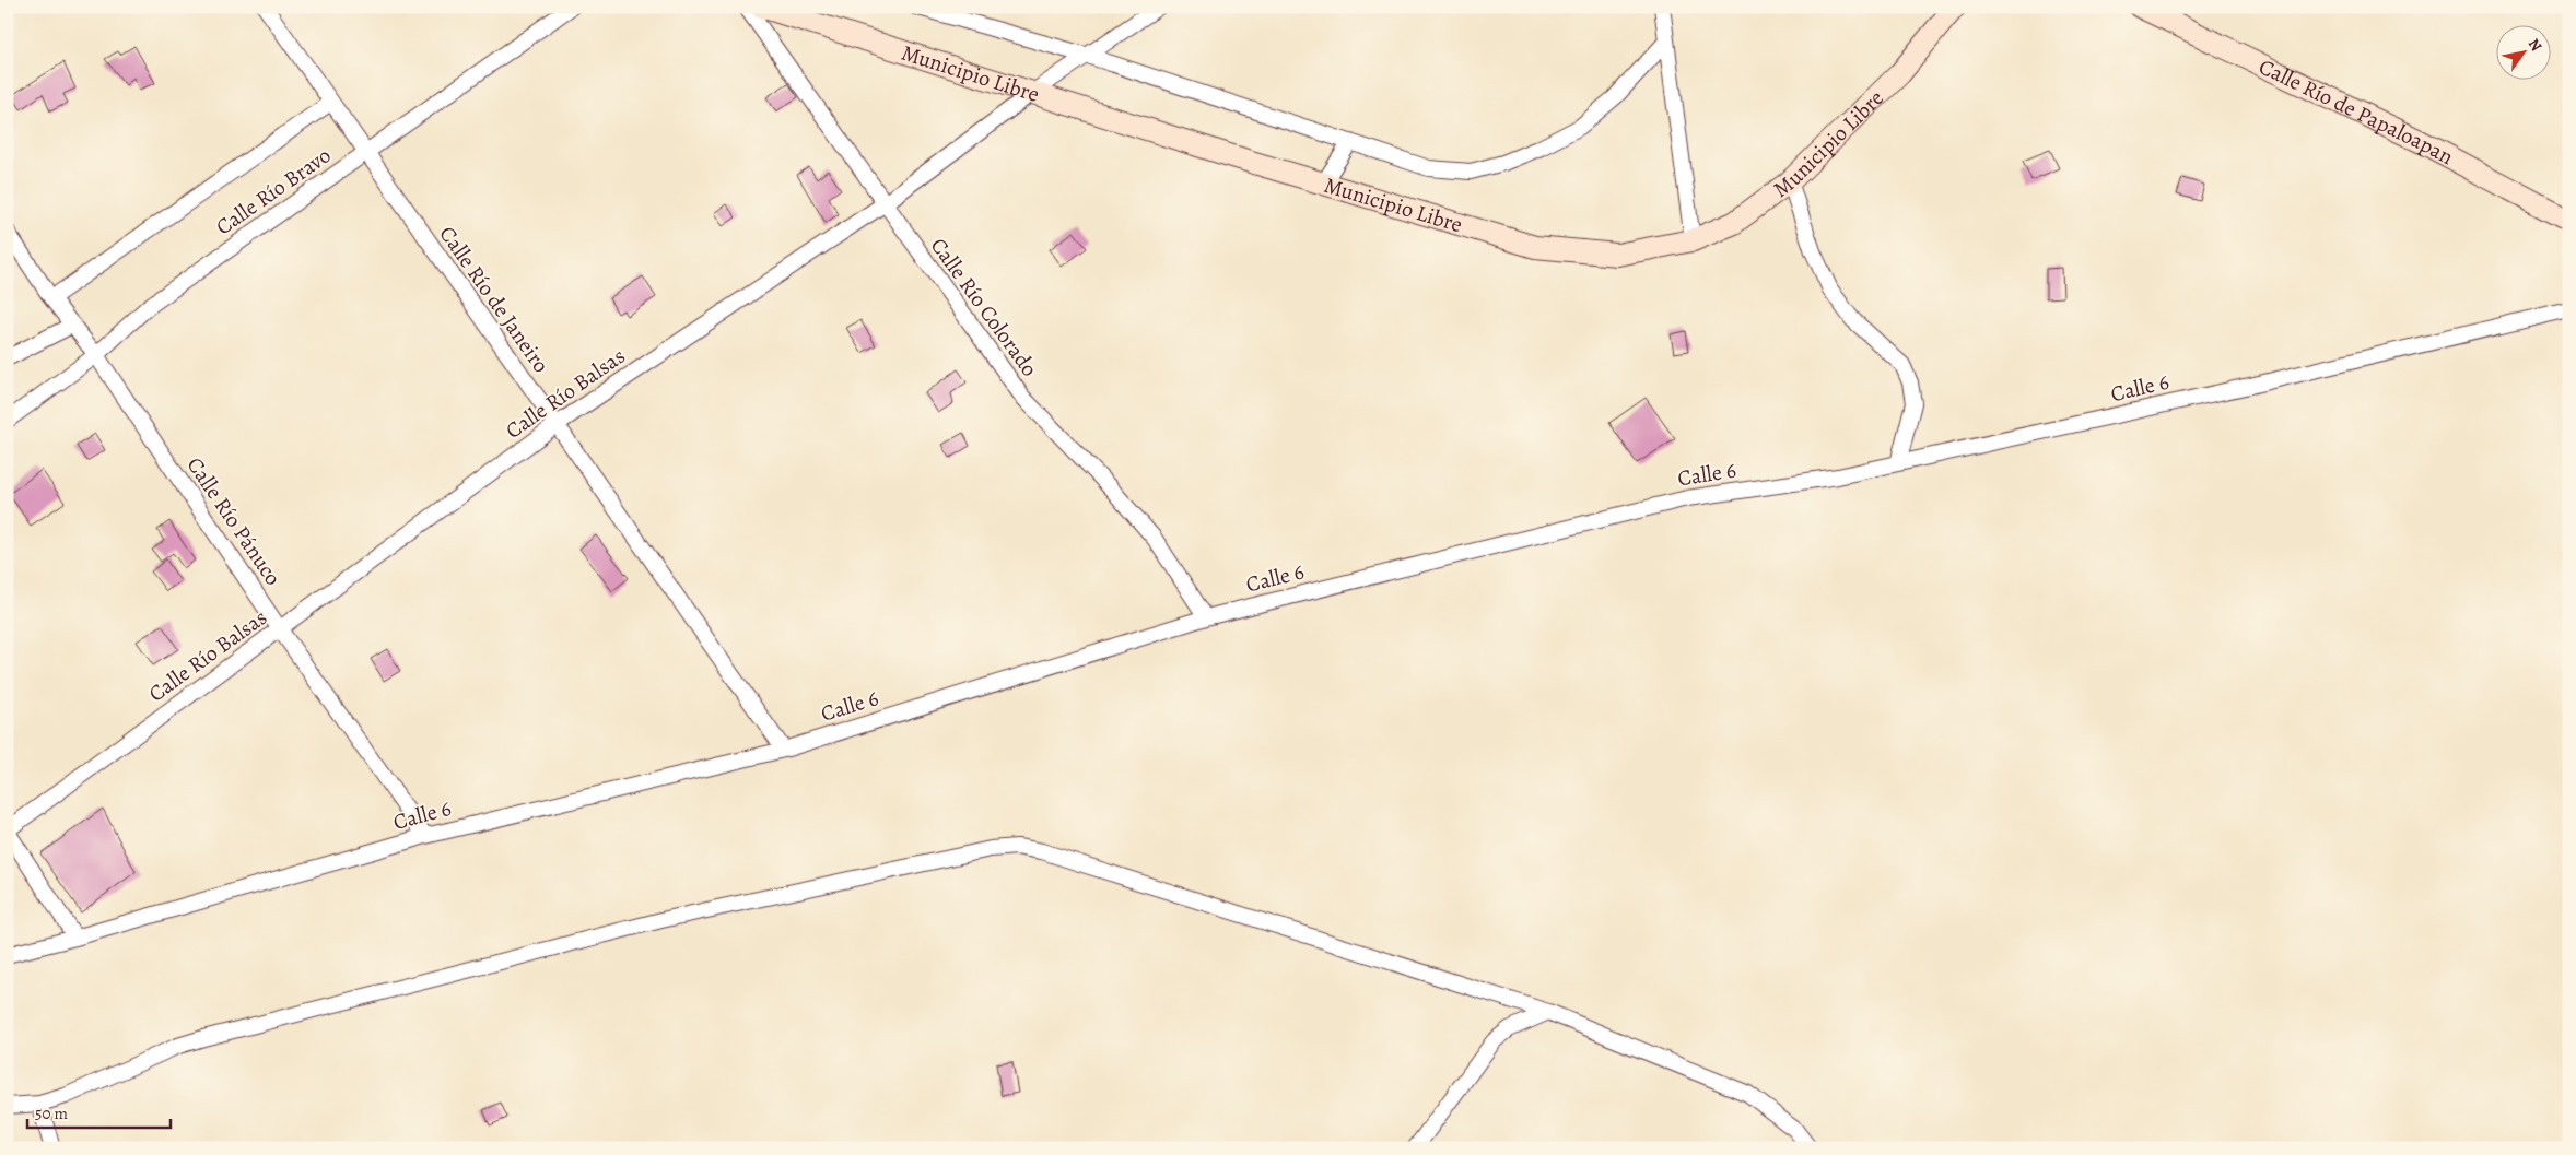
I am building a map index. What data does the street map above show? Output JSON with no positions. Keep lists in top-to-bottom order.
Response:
{
  "streets": {
    "street": [
      "Municipio Libre",
      "Calle Río de Papaloapan",
      "Calle Río Bravo",
      "Calle Río de Janeiro",
      "Calle Río Colorado",
      "Calle 6",
      "Calle Río Balsas",
      "Calle Río Pánuco"
    ]
  },
  "crossings": [
    ["Municipio Libre", "Calle Río Balsas"],
    ["Calle Río Bravo", "Calle Río de Janeiro"],
    ["Calle Río Bravo", "Calle Río Pánuco"],
    ["Calle Río de Janeiro", "Calle 6"],
    ["Calle Río de Janeiro", "Calle Río Balsas"],
    ["Calle Río Colorado", "Calle 6"],
    ["Calle Río Colorado", "Calle Río Balsas"],
    ["Calle 6", "Calle Río Pánuco"],
    ["Calle Río Balsas", "Calle Río Pánuco"]
  ],
  "scale_bar": "50 m",
  "north": "top right"
}
